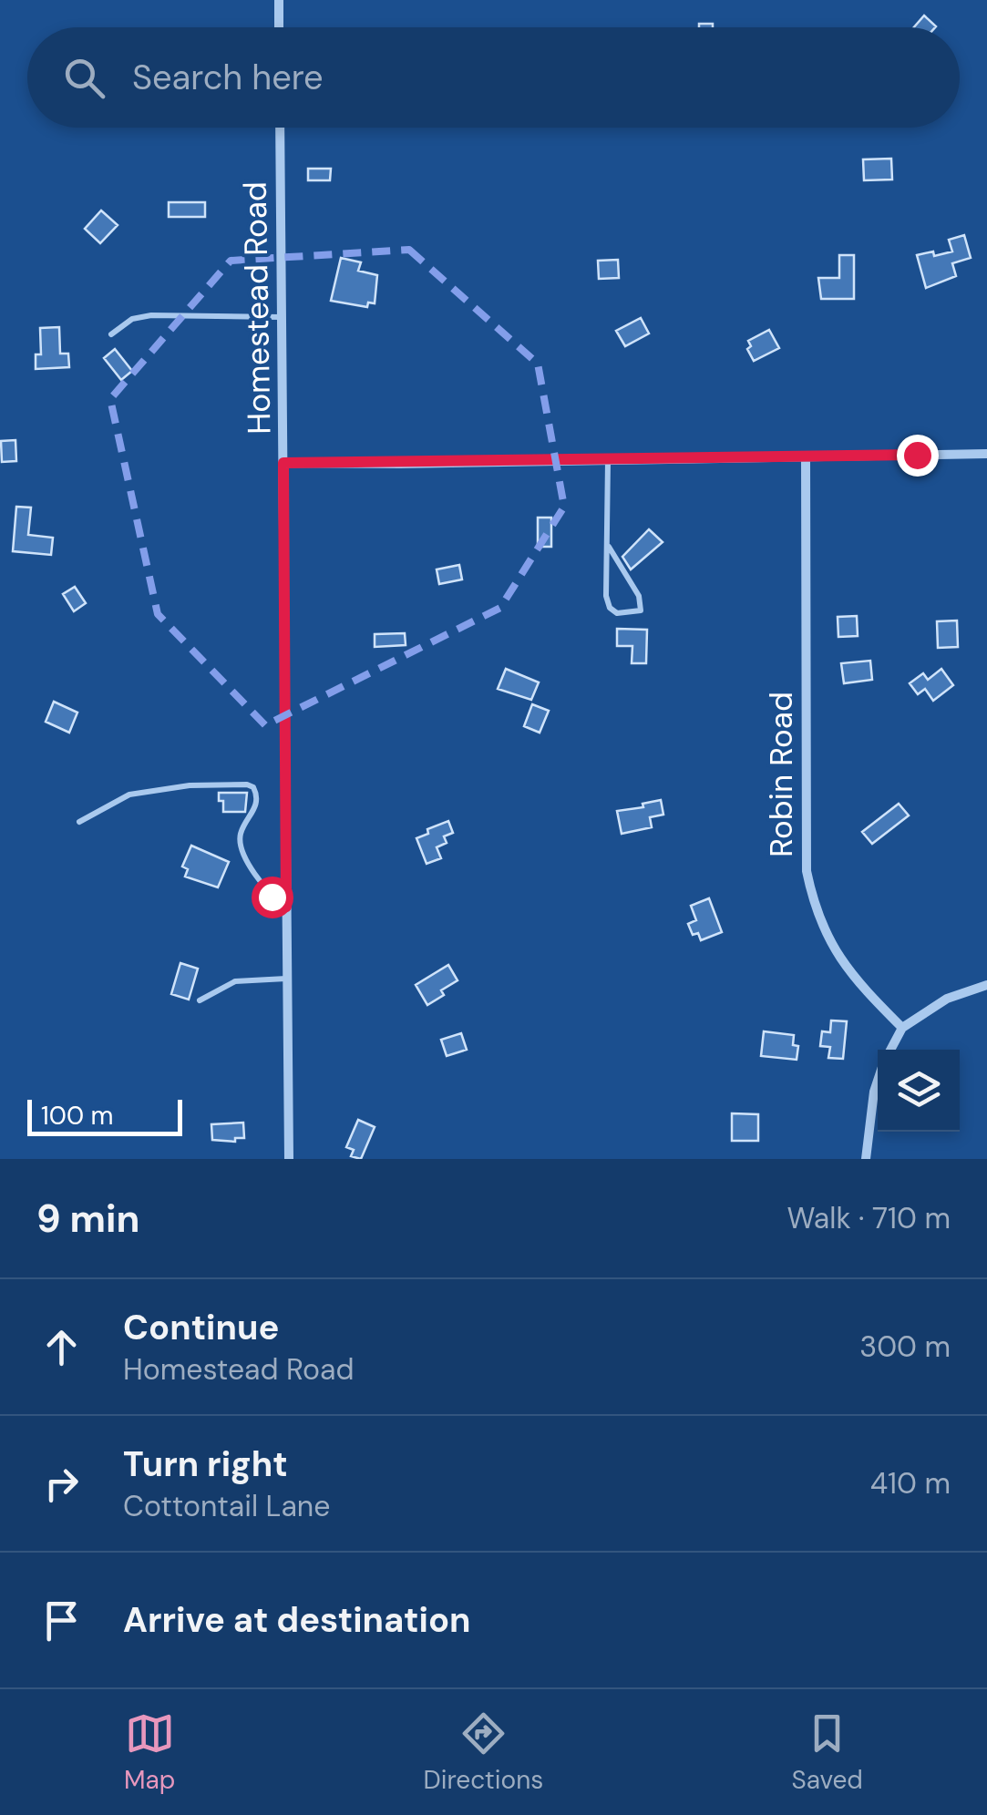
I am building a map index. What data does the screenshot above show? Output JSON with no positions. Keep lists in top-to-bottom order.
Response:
{
  "streets": {
    "street": ["Homestead Road", "Robin Road"]
  },
  "scale_bar": "100 m",
  "page": {
    "search": "Search here",
    "scale": "100 m",
    "heading": ["9 min", "Walk · 710 m"],
    "list": [
      ["Continue", "Homestead Road", "300 m"],
      ["Turn right", "Cottontail Lane", "410 m"],
      "Arrive at destination"
    ],
    "nav": ["Map", "Directions", "Saved"]
  }
}
